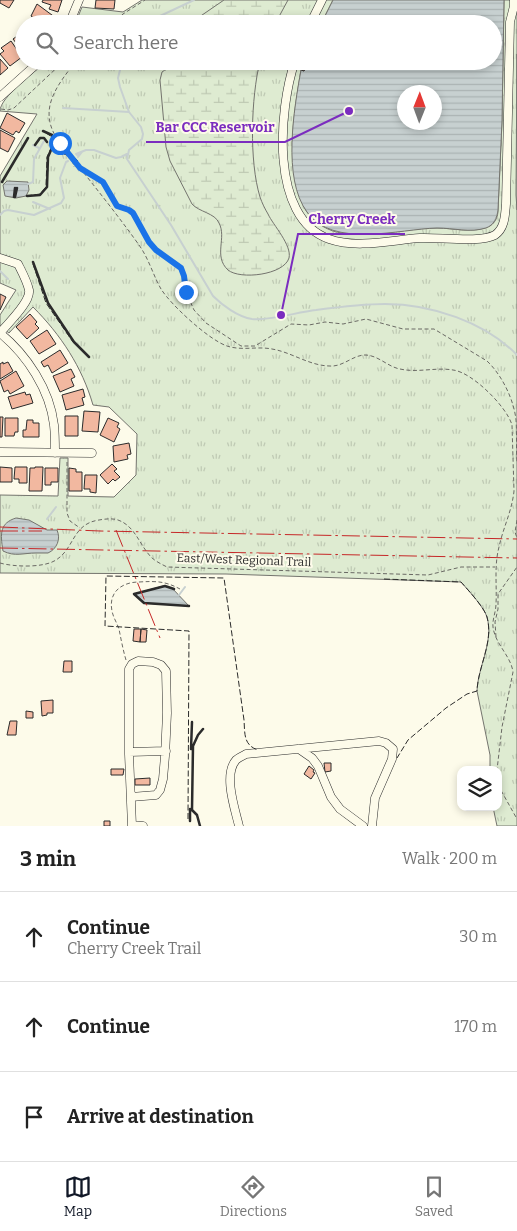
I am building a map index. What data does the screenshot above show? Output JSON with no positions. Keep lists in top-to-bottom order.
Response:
{
  "streets": {
    "path": ["East/West Regional Trail"]
  },
  "places": ["Bar CCC Reservoir", "Cherry Creek"],
  "north": "top",
  "page": {
    "search": "Search here",
    "heading": ["3 min", "Walk · 200 m"],
    "list": [
      ["Continue", "Cherry Creek Trail", "30 m"],
      ["Continue", "170 m"],
      "Arrive at destination"
    ],
    "nav": ["Map", "Directions", "Saved"]
  }
}
